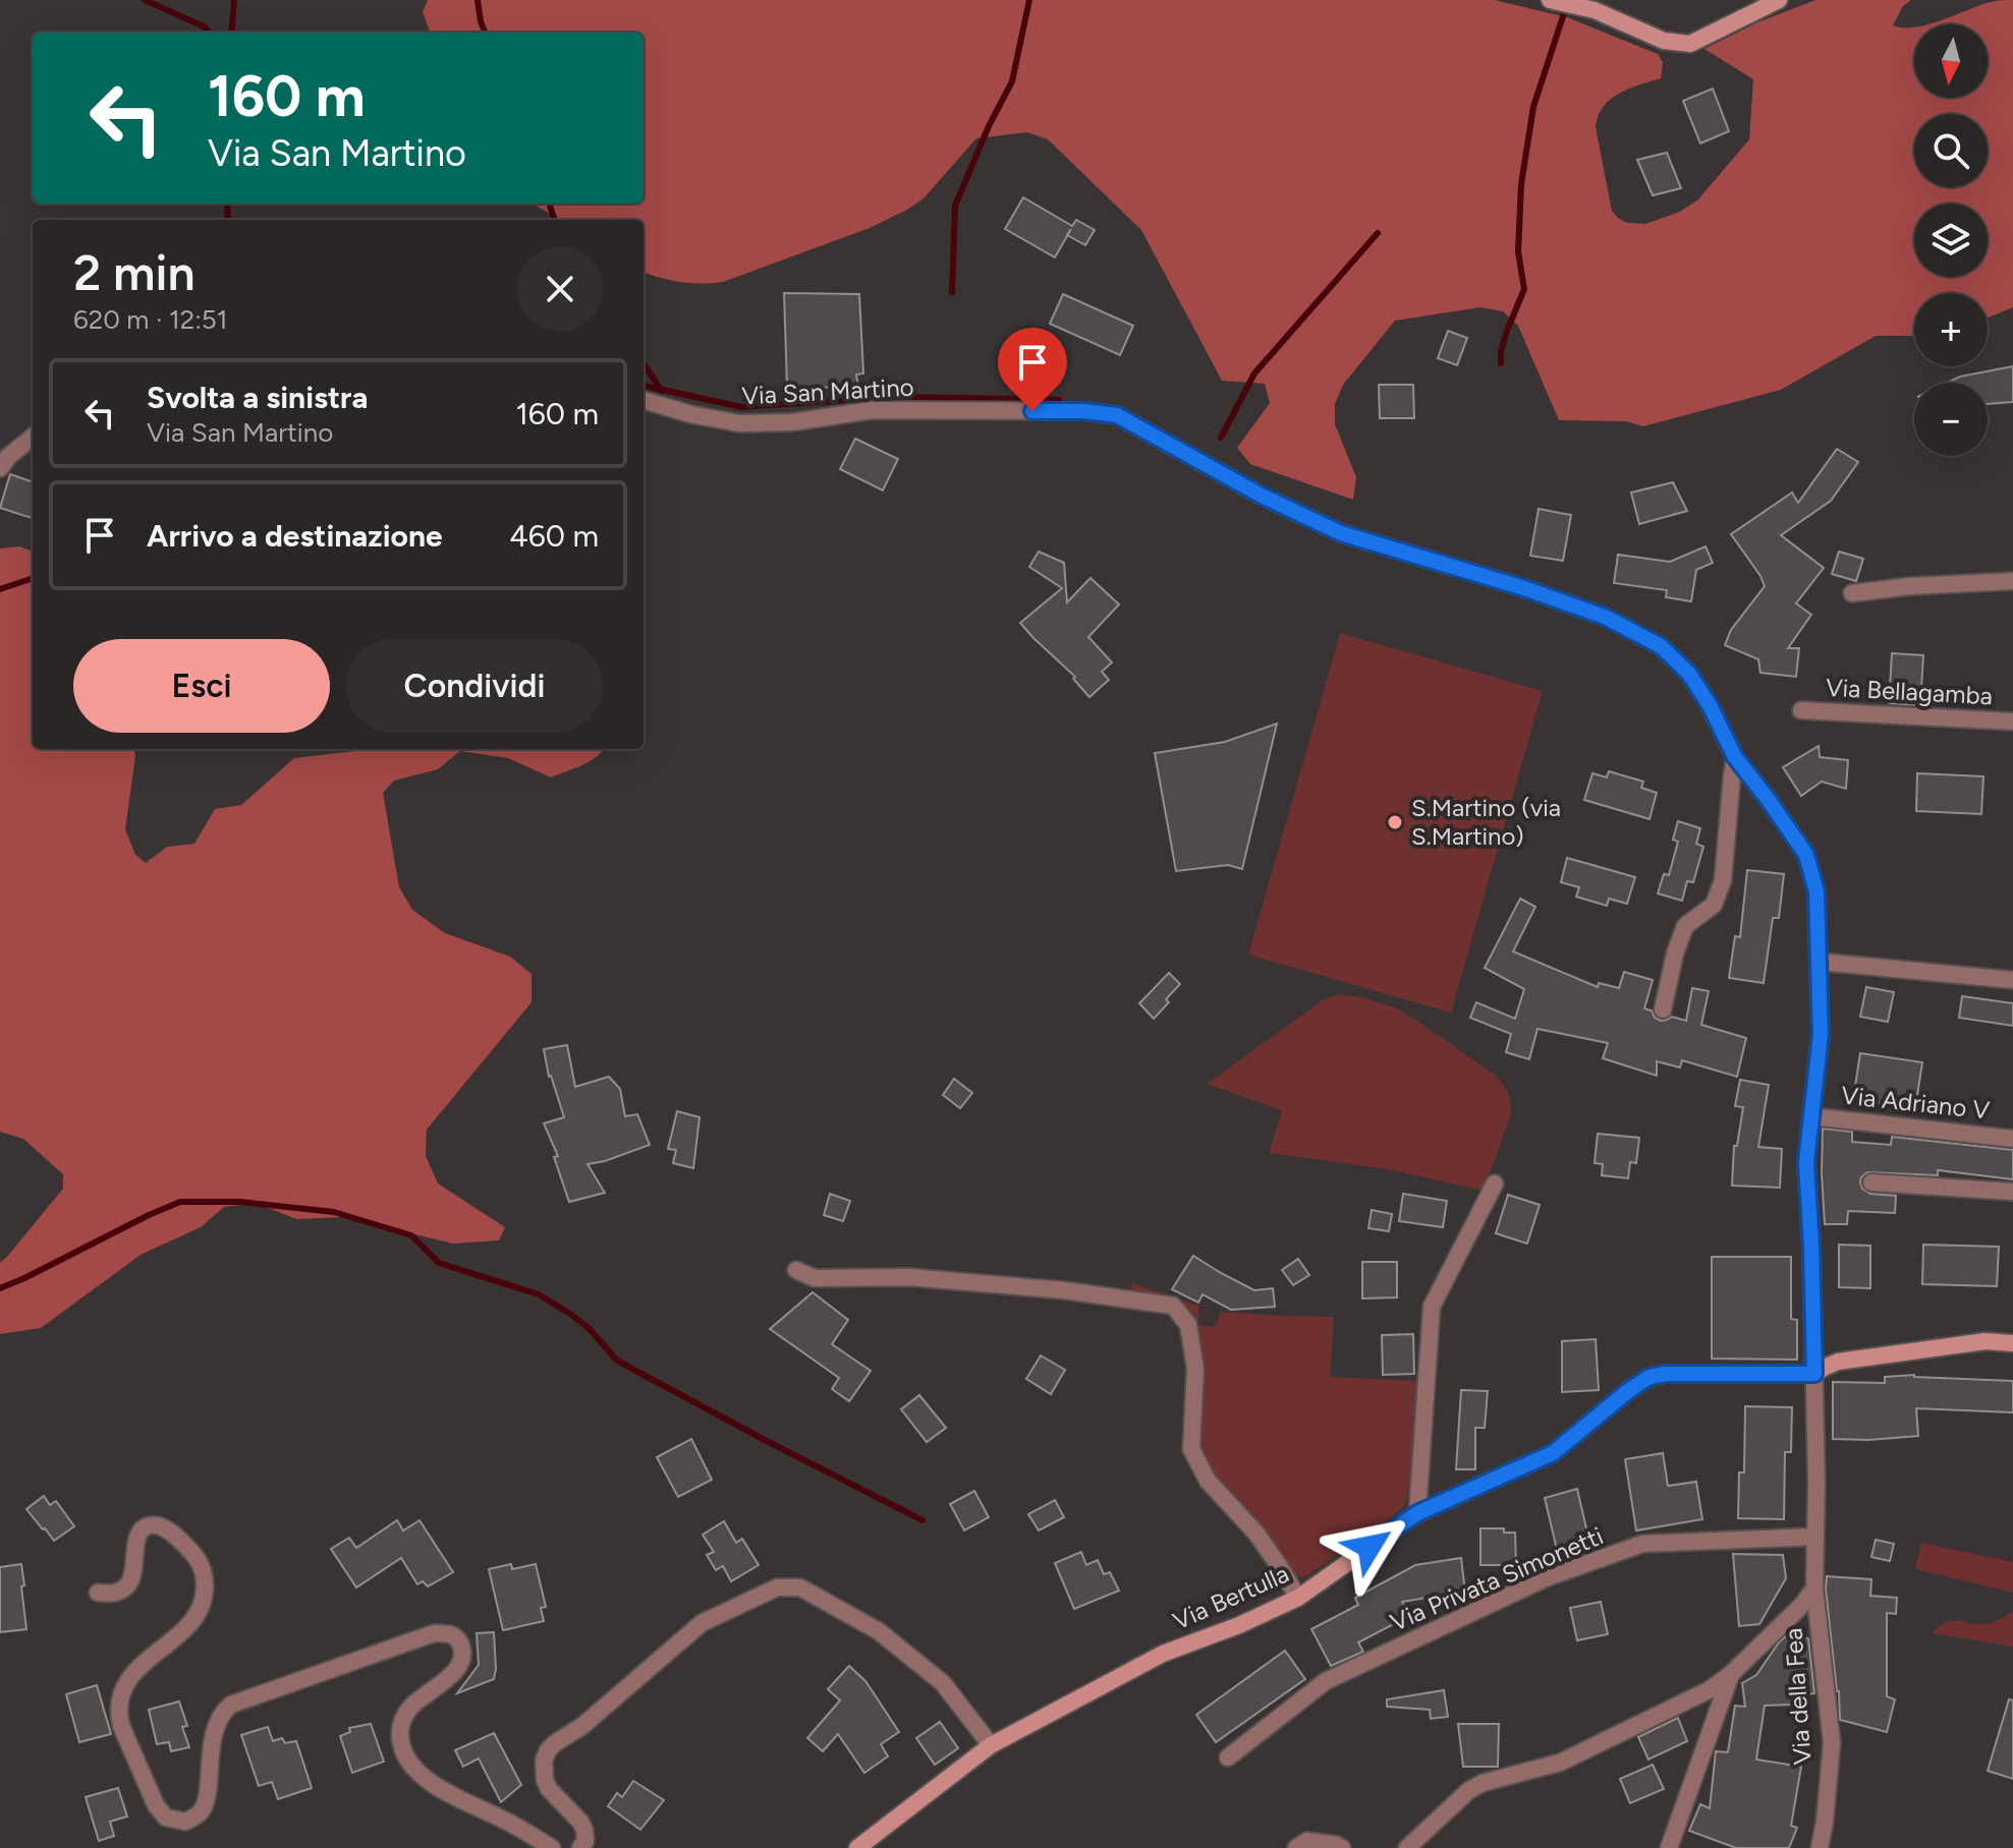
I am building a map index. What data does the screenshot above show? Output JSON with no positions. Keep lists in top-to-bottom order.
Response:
{
  "streets": {
    "street": [
      "Via San Martino",
      "Via Bellagamba",
      "Via Adriano V",
      "Via Privata Simonetti",
      "Via Bertulla",
      "Via della Fea"
    ]
  },
  "crossings": [
    ["Via San Martino", "Via Adriano V"],
    ["Via San Martino", "Via Privata Simonetti"],
    ["Via San Martino", "Via Bertulla"],
    ["Via San Martino", "Via della Fea"],
    ["Via Privata Simonetti", "Via della Fea"]
  ],
  "places": ["S.Martino (via S.Martino)"],
  "north": "bottom",
  "page": {
    "map_buttons": ["+", "−"],
    "turn": ["160 m", "Via San Martino"],
    "heading": ["2 min", "620 m · 12:51"],
    "list": [
      {
        "name": "Svolta a sinistra",
        "note": "Via San Martino",
        "value": "160 m"
      },
      {
        "name": "Arrivo a destinazione",
        "value": "460 m"
      }
    ],
    "buttons": ["Esci", "Condividi"]
  }
}
